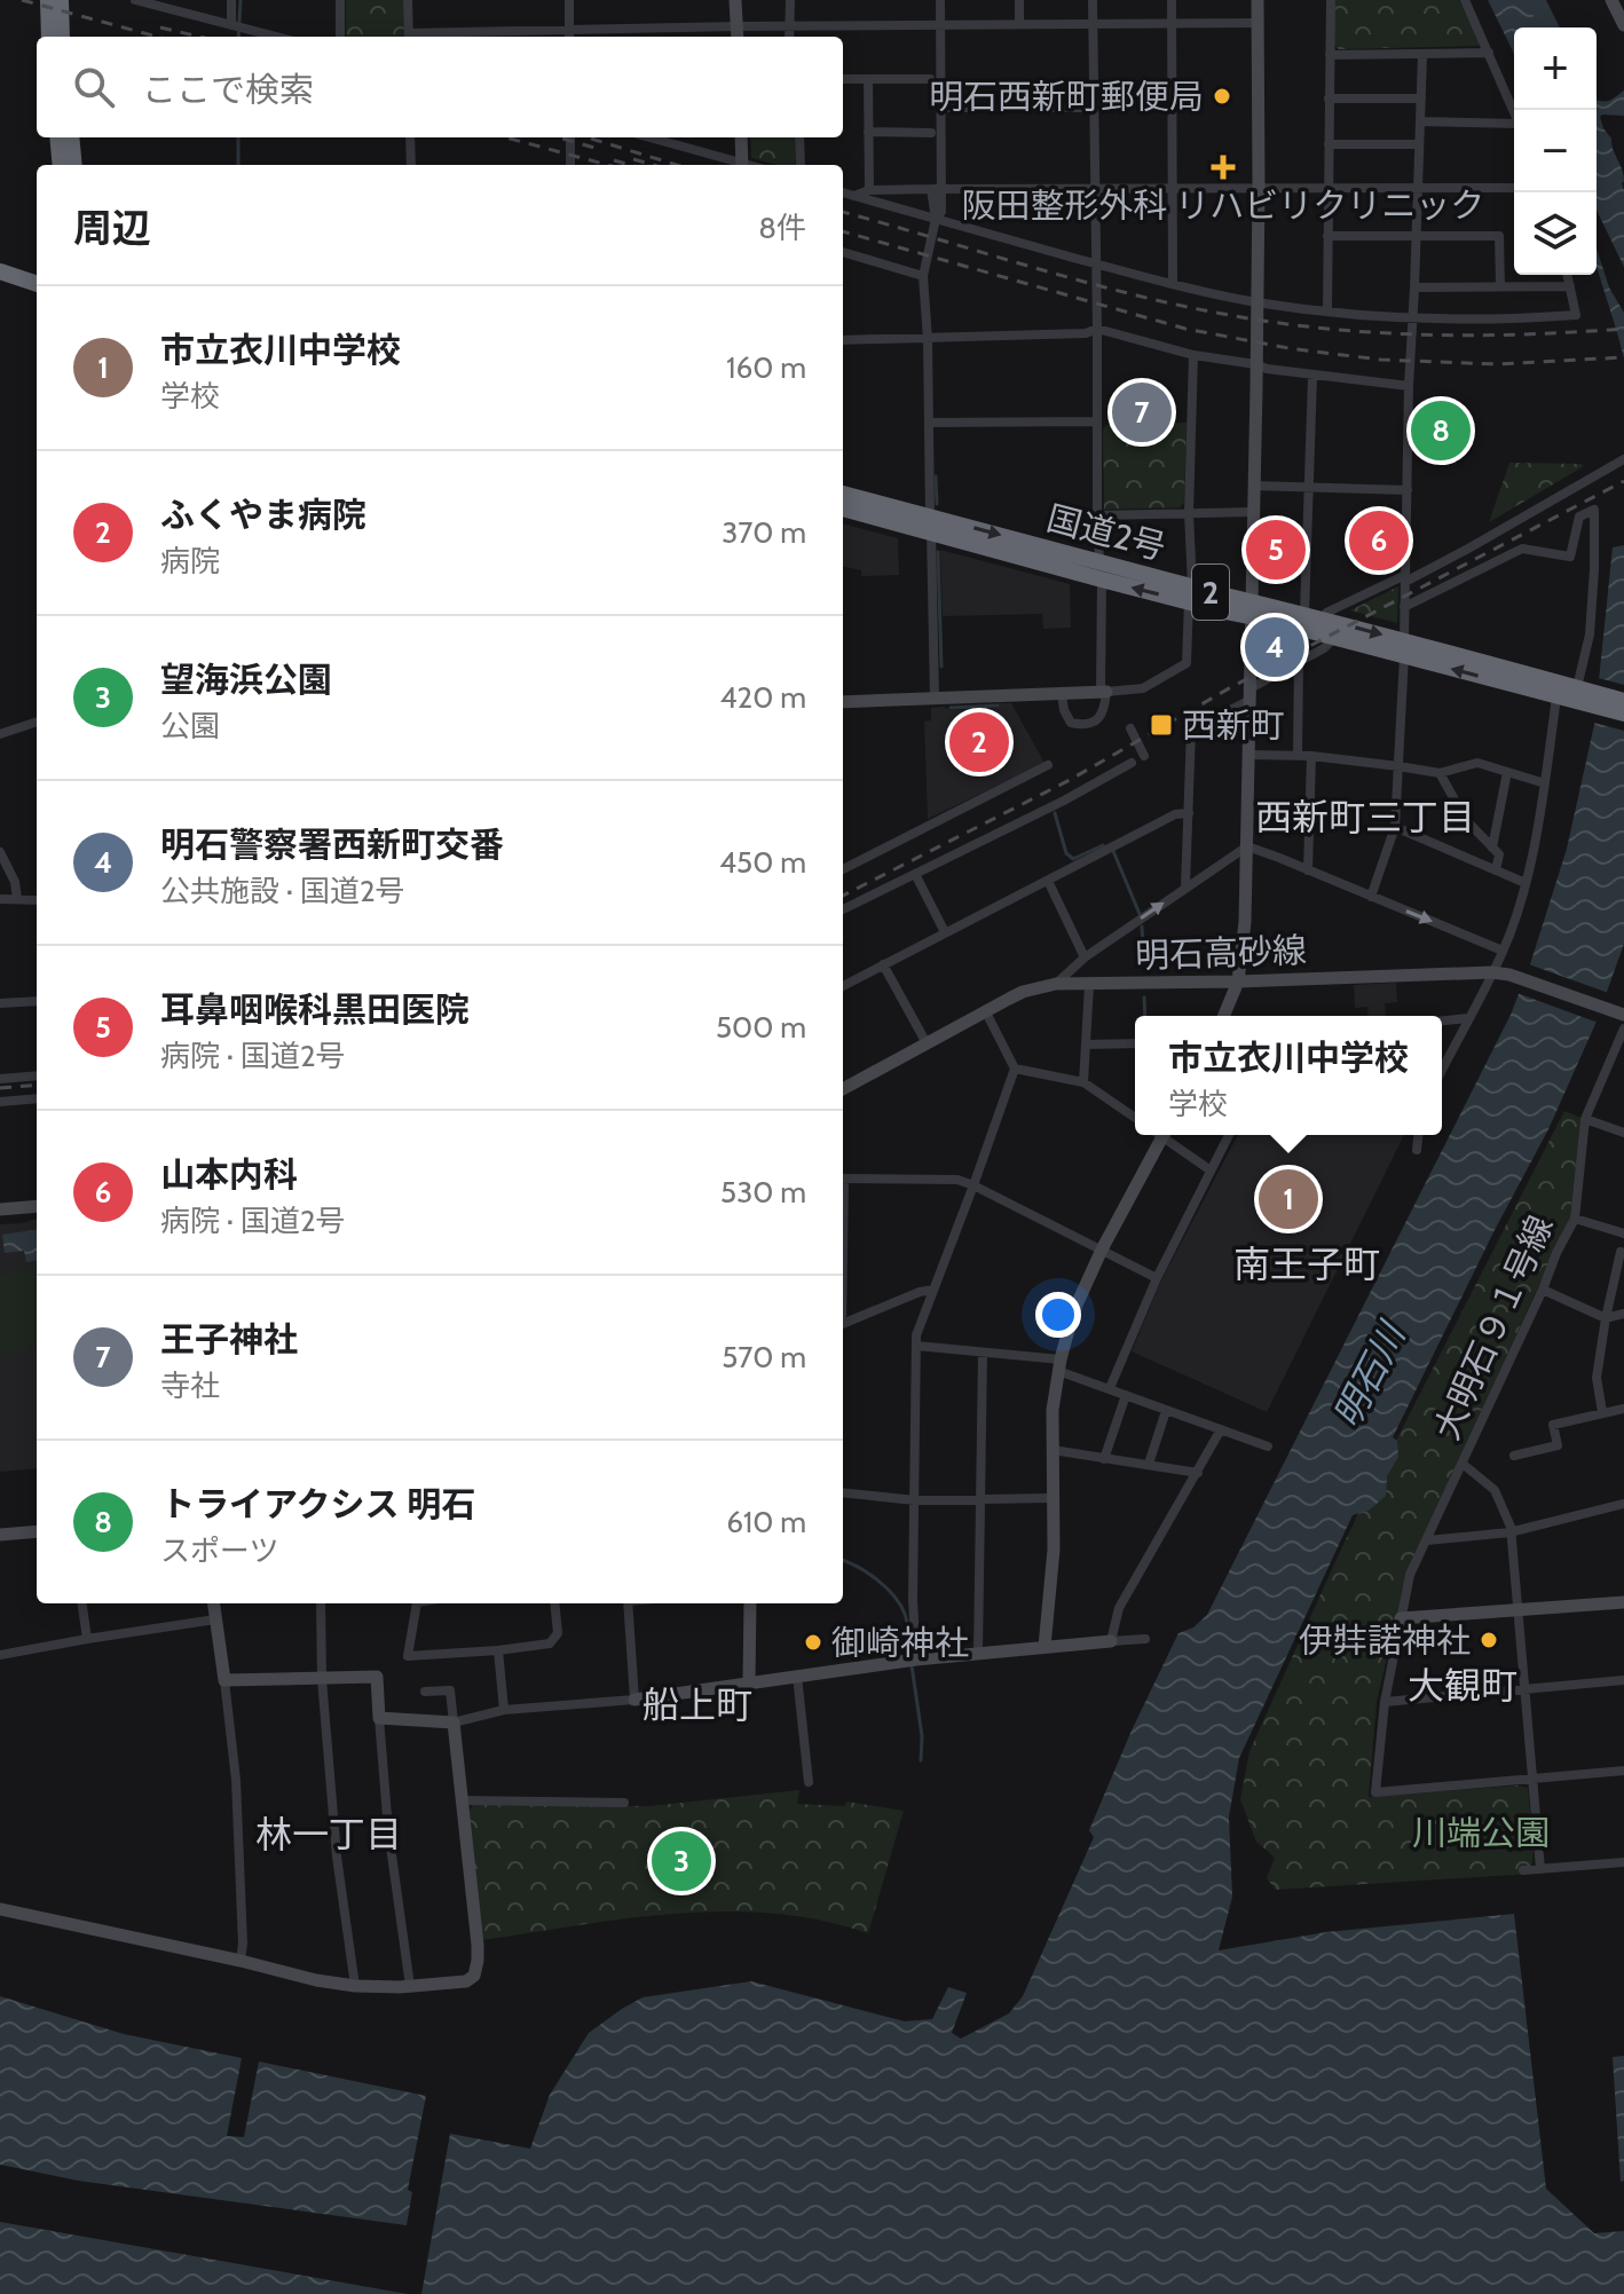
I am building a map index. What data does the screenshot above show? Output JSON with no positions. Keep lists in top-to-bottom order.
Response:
{
  "streets": {
    "highway": ["国道2号", "2"],
    "street": ["明石高砂線", "大明石９１号線"]
  },
  "districts": [
    "西新町三丁目",
    "南王子町",
    "大観町",
    "船上町",
    "林一丁目"
  ],
  "water": ["明石川"],
  "parks": ["川端公園"],
  "places": {
    "other": ["明石西新町郵便局", "伊弉諾神社", "御崎神社"],
    "health": ["阪田整形外科 リハビリクリニック"],
    "transit": ["西新町"]
  },
  "page": {
    "map_buttons": ["+", "−"],
    "search": "ここで検索",
    "heading": ["周辺", "8件"],
    "list": [
      {
        "mark": "1",
        "name": "市立衣川中学校",
        "note": "学校",
        "value": "160 m"
      },
      {
        "mark": "2",
        "name": "ふくやま病院",
        "note": "病院",
        "value": "370 m"
      },
      {
        "mark": "3",
        "name": "望海浜公園",
        "note": "公園",
        "value": "420 m"
      },
      {
        "mark": "4",
        "name": "明石警察署西新町交番",
        "note": "公共施設 · 国道2号",
        "value": "450 m"
      },
      {
        "mark": "5",
        "name": "耳鼻咽喉科黒田医院",
        "note": "病院 · 国道2号",
        "value": "500 m"
      },
      {
        "mark": "6",
        "name": "山本内科",
        "note": "病院 · 国道2号",
        "value": "530 m"
      },
      {
        "mark": "7",
        "name": "王子神社",
        "note": "寺社",
        "value": "570 m"
      },
      {
        "mark": "8",
        "name": "トライアクシス 明石",
        "note": "スポーツ",
        "value": "610 m"
      }
    ],
    "pins": [
      "7",
      "8",
      "6",
      "5",
      "4",
      "2",
      "1",
      "3"
    ],
    "popup": ["市立衣川中学校", "学校"]
  }
}
